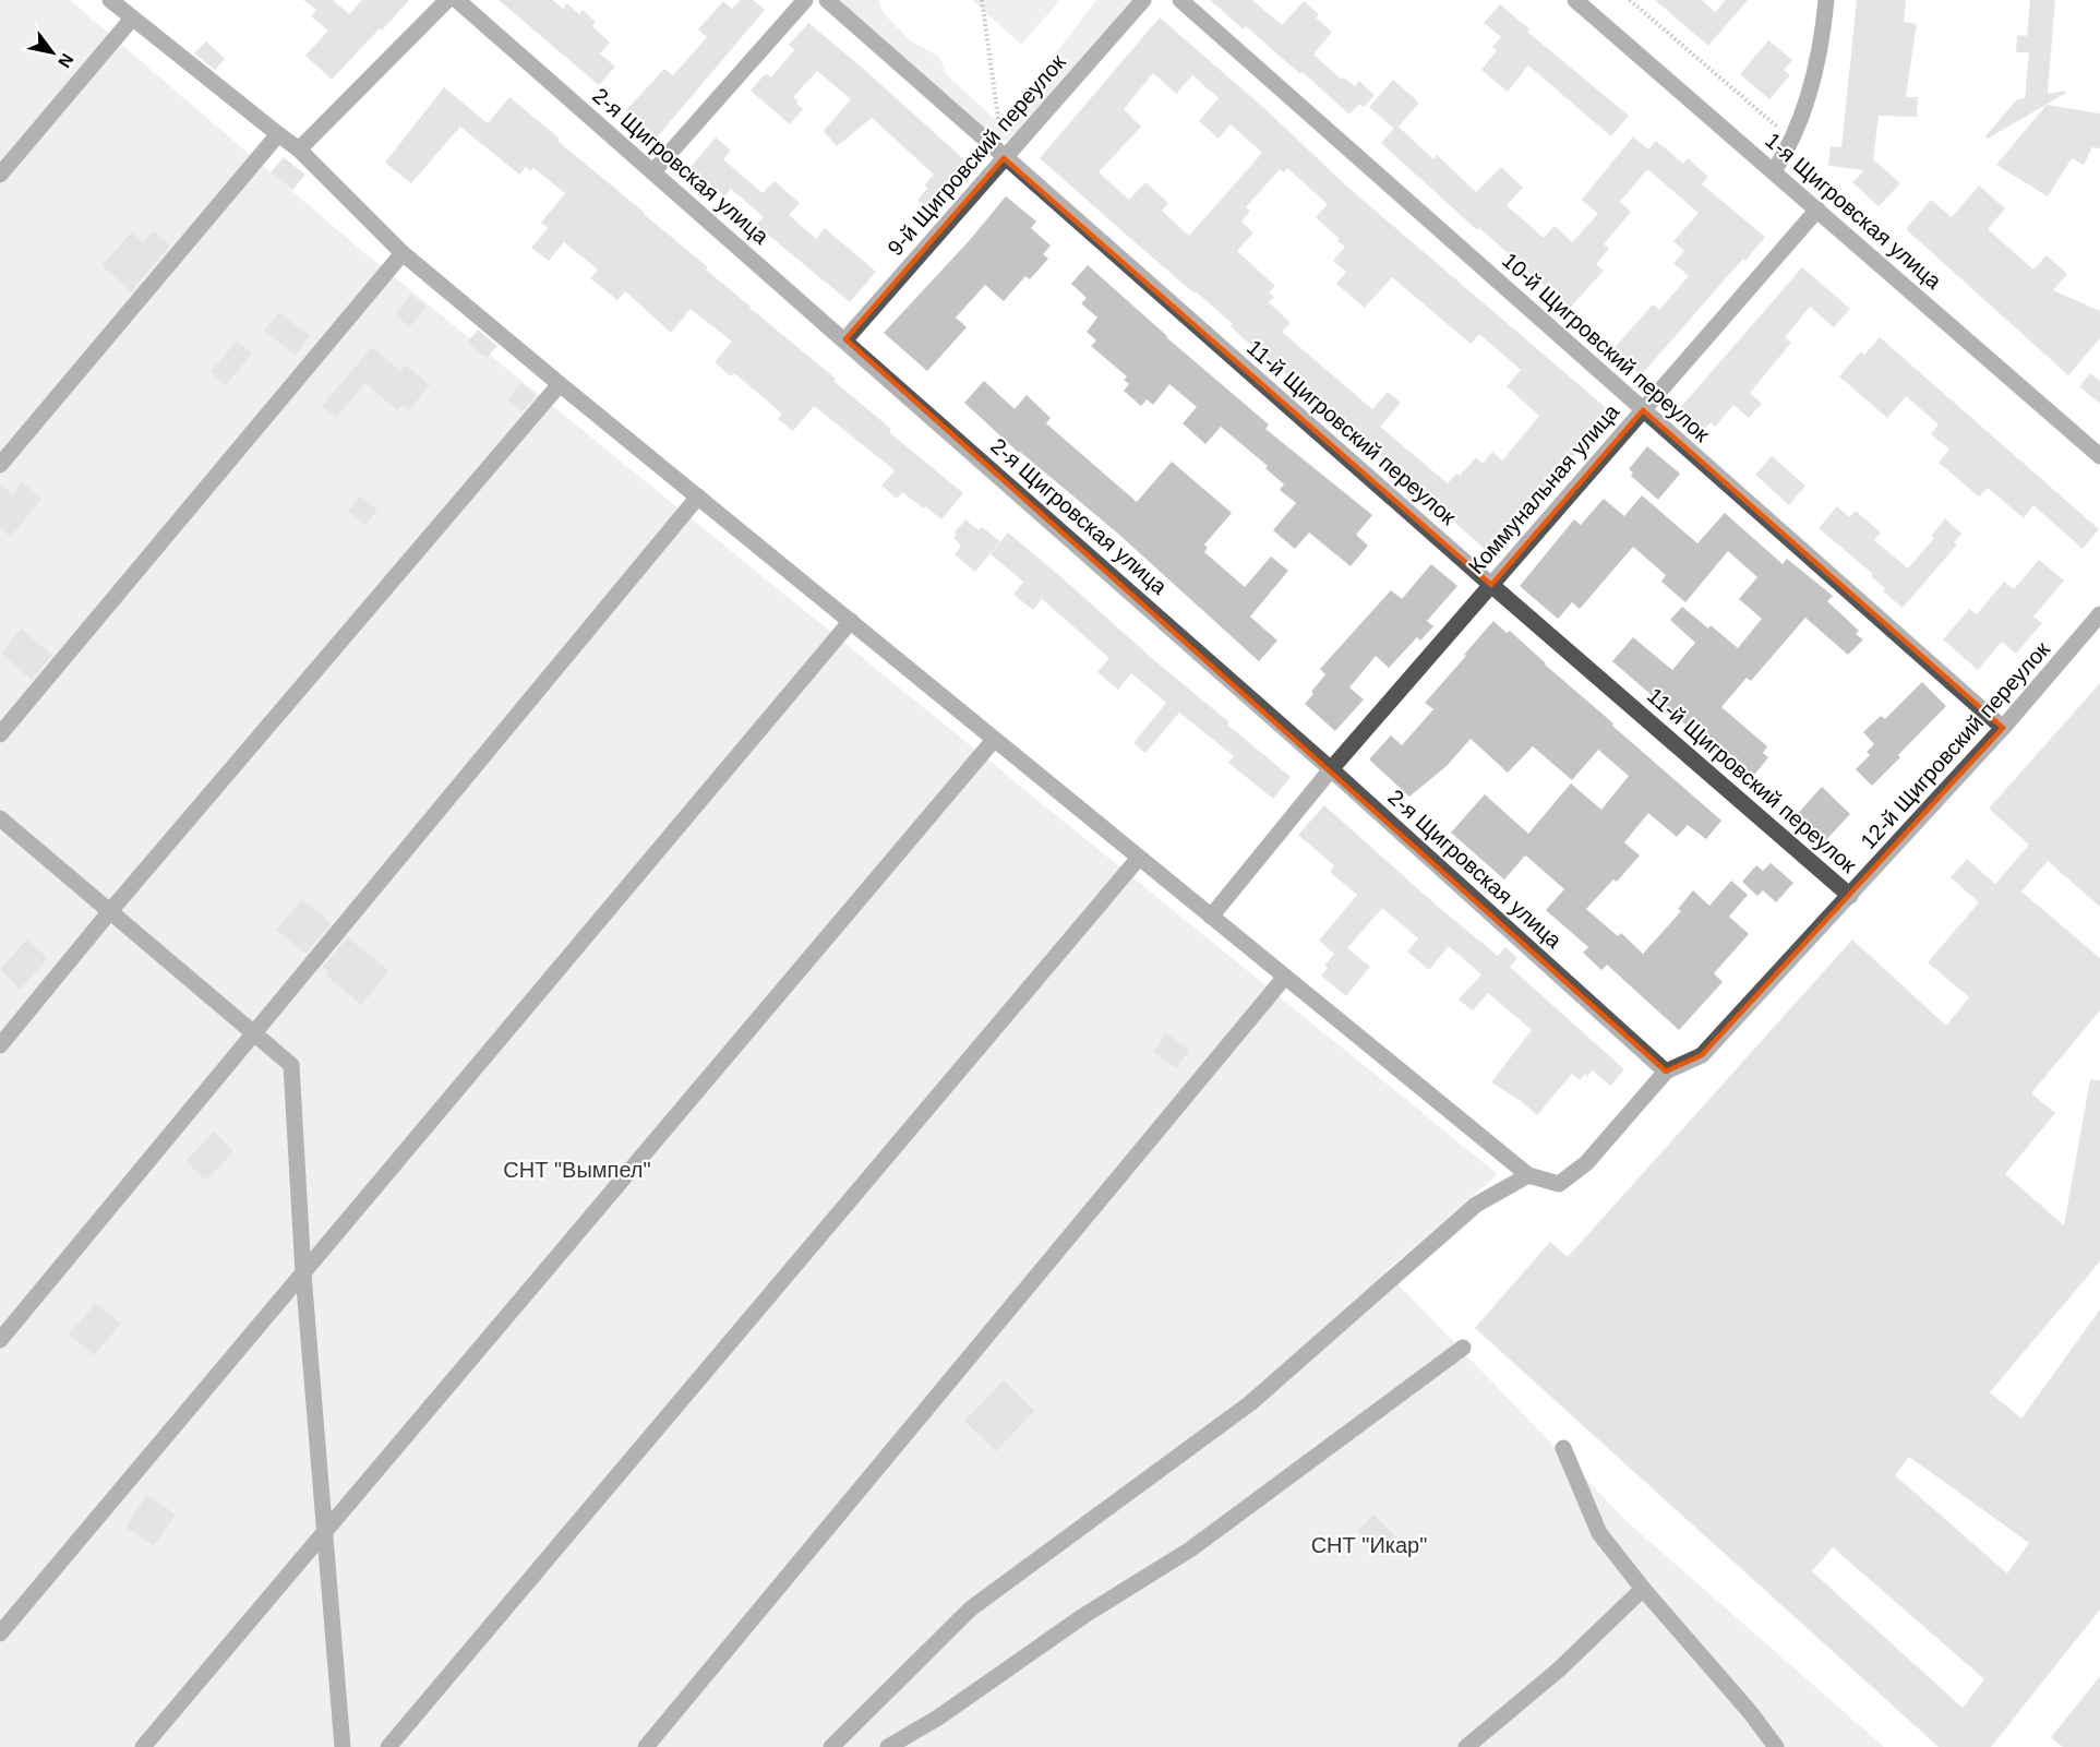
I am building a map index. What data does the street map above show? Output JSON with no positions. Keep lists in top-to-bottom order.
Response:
{
  "streets": {
    "street": [
      "9-й Щигровский переулок",
      "2-я Щигровская улица",
      "1-я Щигровская улица",
      "10-й Щигровский переулок",
      "11-й Щигровский переулок",
      "Коммунальная улица",
      "12-й Щигровский переулок"
    ]
  },
  "crossings": [
    ["9-й Щигровский переулок", "2-я Щигровская улица"],
    ["9-й Щигровский переулок", "11-й Щигровский переулок"],
    ["2-я Щигровская улица", "Коммунальная улица"],
    ["2-я Щигровская улица", "12-й Щигровский переулок"],
    ["1-я Щигровская улица", "Коммунальная улица"],
    ["10-й Щигровский переулок", "Коммунальная улица"],
    ["10-й Щигровский переулок", "12-й Щигровский переулок"],
    ["11-й Щигровский переулок", "Коммунальная улица"],
    ["11-й Щигровский переулок", "12-й Щигровский переулок"]
  ],
  "parks": ["СНТ \"Вымпел\"", "СНТ \"Икар\""],
  "north": "bottom right"
}
